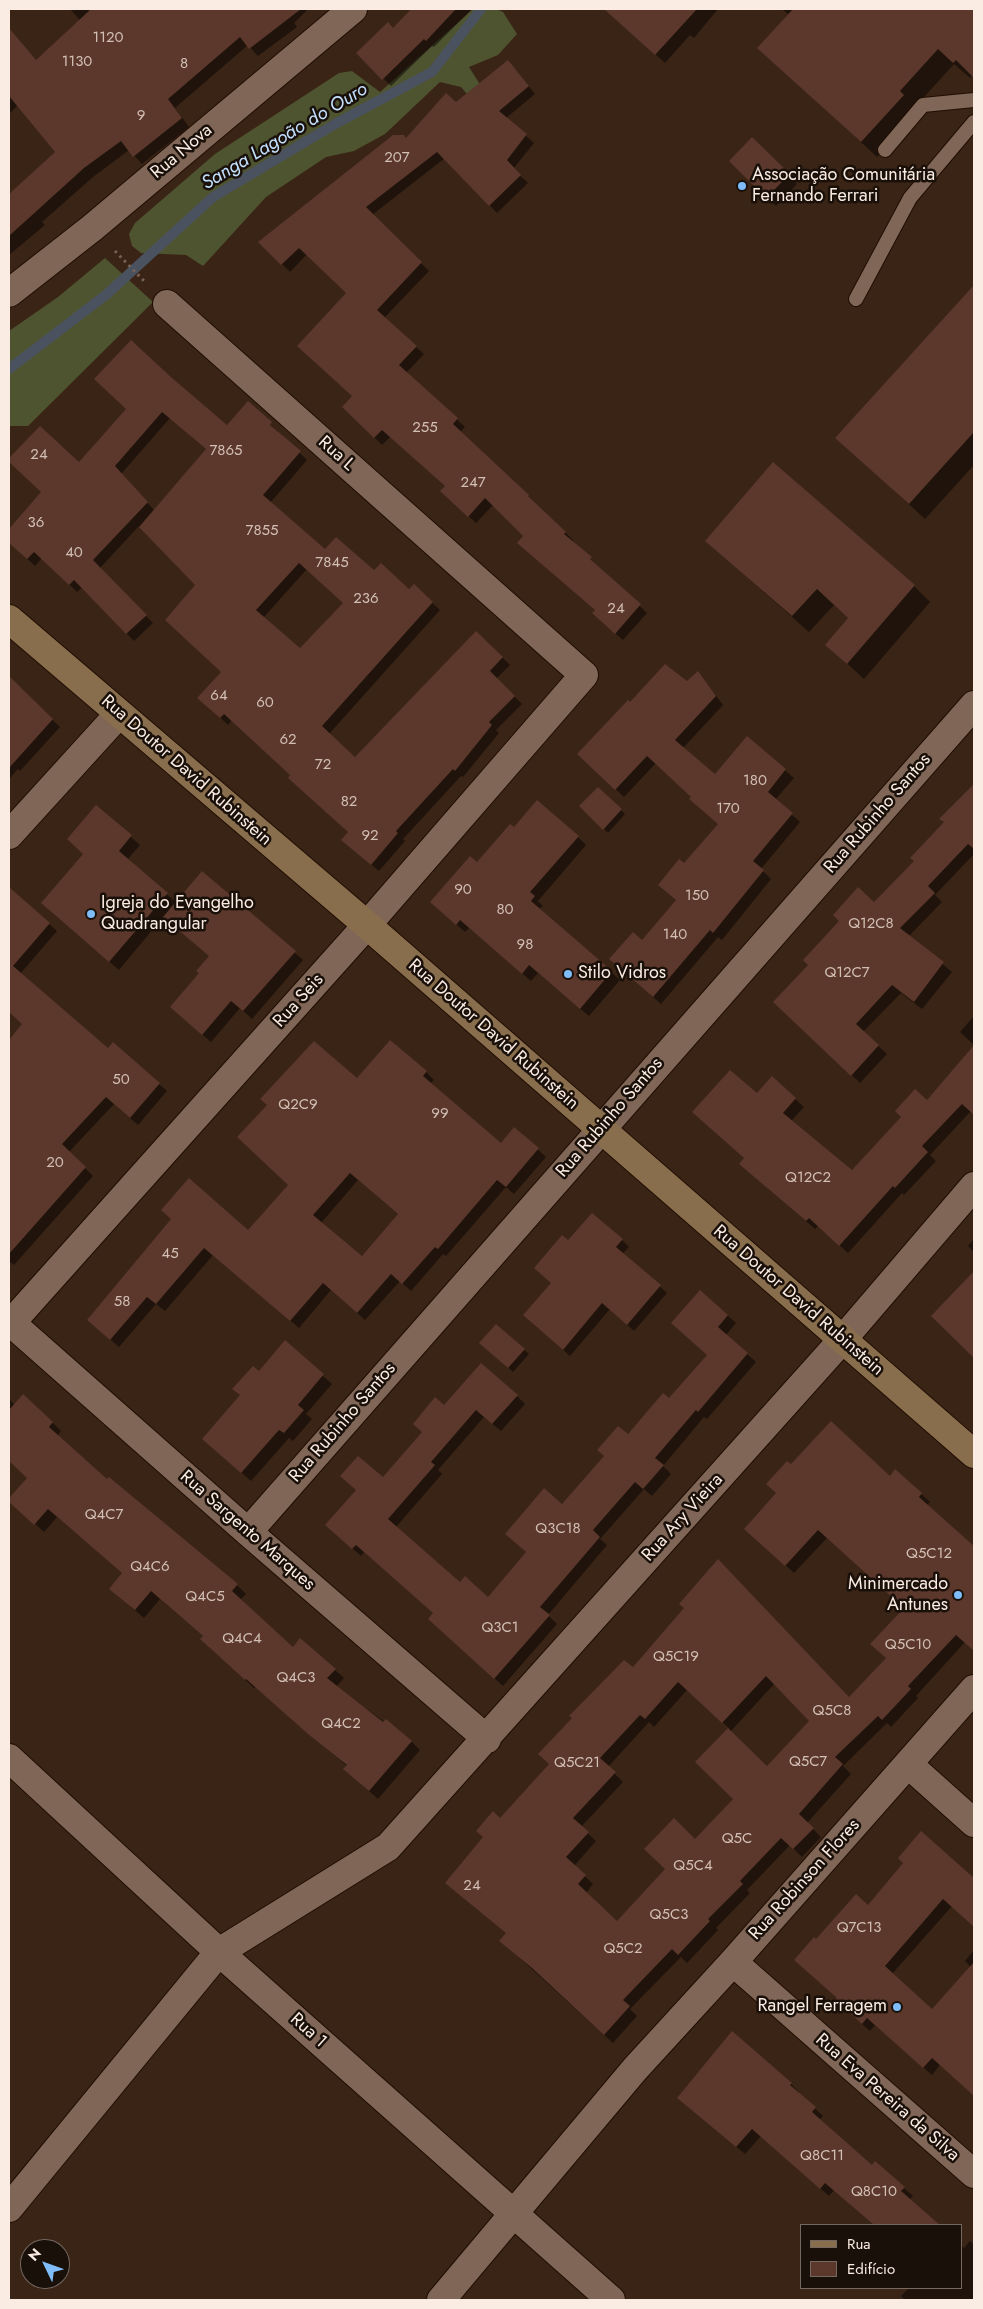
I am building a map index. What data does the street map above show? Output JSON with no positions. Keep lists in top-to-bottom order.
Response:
{
  "streets": {
    "street": [
      "Rua Nova",
      "Rua L",
      "Rua Doutor David Rubinstein",
      "Rua Rubinho Santos",
      "Rua Seis",
      "Rua Ary Vieira",
      "Rua Sargento Marques",
      "Rua Robinson Flores",
      "Rua 1",
      "Rua Eva Pereira da Silva"
    ]
  },
  "crossings": [
    ["Rua L", "Rua Seis"],
    ["Rua Doutor David Rubinstein", "Rua Rubinho Santos"],
    ["Rua Doutor David Rubinstein", "Rua Seis"],
    ["Rua Doutor David Rubinstein", "Rua Ary Vieira"],
    ["Rua Rubinho Santos", "Rua Sargento Marques"],
    ["Rua Seis", "Rua Sargento Marques"],
    ["Rua Ary Vieira", "Rua Sargento Marques"],
    ["Rua Ary Vieira", "Rua 1"],
    ["Rua Robinson Flores", "Rua 1"],
    ["Rua Robinson Flores", "Rua Eva Pereira da Silva"]
  ],
  "water": ["Sanga Lagoão do Ouro"],
  "places": [
    "Associação Comunitária Fernando Ferrari",
    "Igreja do Evangelho Quadrangular",
    "Stilo Vidros",
    "Minimercado Antunes",
    "Rangel Ferragem"
  ],
  "house_numbers": [
    "1120",
    "1130",
    "8",
    "9",
    "207",
    "255",
    "7865",
    "24",
    "247",
    "36",
    "7855",
    "40",
    "7845",
    "236",
    "24",
    "64",
    "60",
    "62",
    "72",
    "180",
    "82",
    "170",
    "92",
    "90",
    "150",
    "80",
    "Q12C8",
    "140",
    "98",
    "Q12C7",
    "50",
    "Q2C9",
    "99",
    "20",
    "Q12C2",
    "45",
    "58",
    "Q4C7",
    "Q3C18",
    "Q5C12",
    "Q4C6",
    "Q4C5",
    "Q3C1",
    "Q4C4",
    "Q5C10",
    "Q5C19",
    "Q4C3",
    "Q5C8",
    "Q4C2",
    "Q5C7",
    "Q5C21",
    "Q5C",
    "Q5C4",
    "24",
    "Q5C3",
    "Q7C13",
    "Q5C2",
    "Q8C11",
    "Q8C10"
  ],
  "legend": ["Rua", "Edifício"],
  "north": "top left"
}
